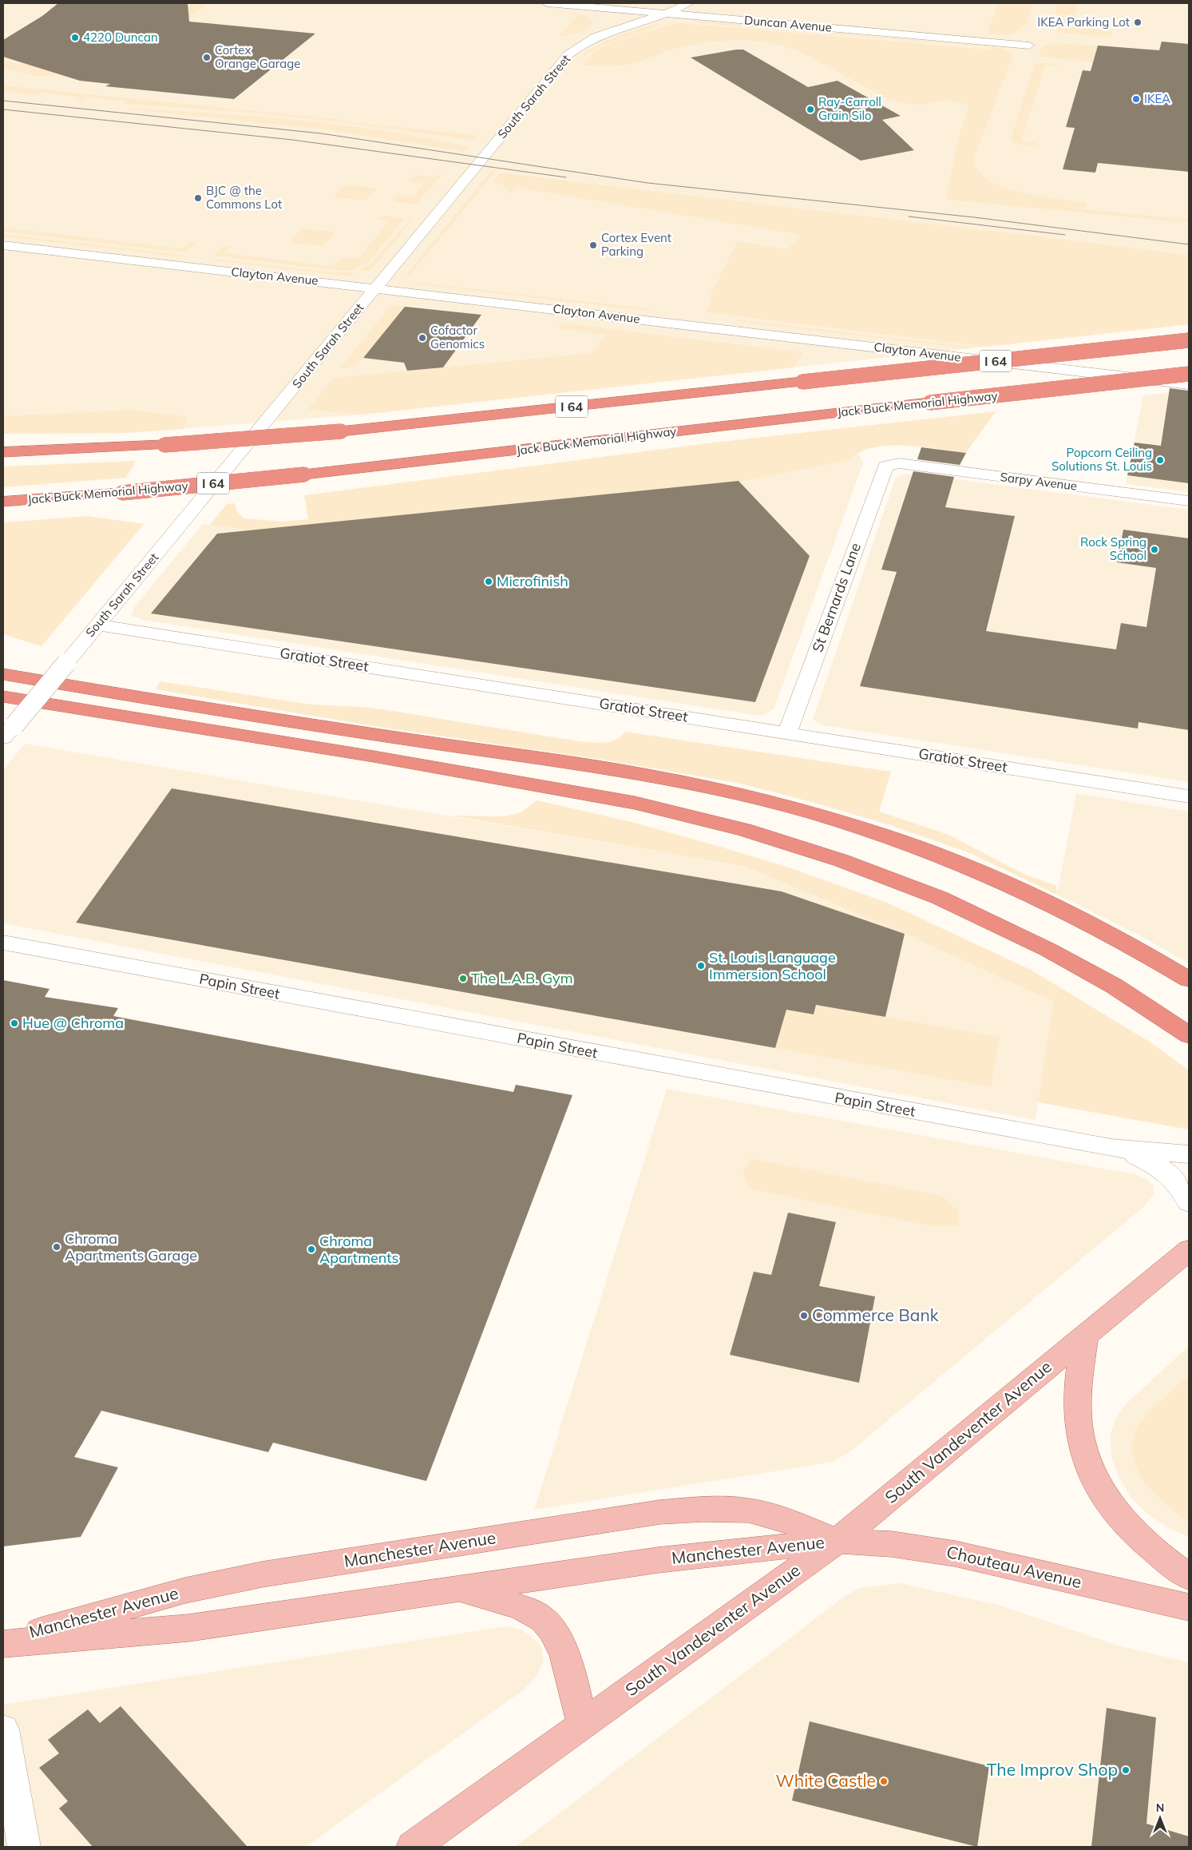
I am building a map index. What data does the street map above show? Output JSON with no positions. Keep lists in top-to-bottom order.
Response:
{
  "streets": {
    "highway": ["I 64", "Jack Buck Memorial Highway"],
    "main road": ["South Vandeventer Avenue", "Manchester Avenue", "Chouteau Avenue"],
    "street": [
      "Duncan Avenue",
      "South Sarah Street",
      "Clayton Avenue",
      "Sarpy Avenue",
      "St Bernards Lane",
      "Gratiot Street",
      "Papin Street"
    ]
  },
  "crossings": [
    ["Duncan Avenue", "South Sarah Street"],
    ["South Sarah Street", "Clayton Avenue"],
    ["South Sarah Street", "Gratiot Street"],
    ["Sarpy Avenue", "St Bernards Lane"],
    ["St Bernards Lane", "Gratiot Street"],
    ["South Vandeventer Avenue", "Manchester Avenue"],
    ["South Vandeventer Avenue", "Chouteau Avenue"],
    ["Manchester Avenue", "Chouteau Avenue"]
  ],
  "places": [
    "IKEA Parking Lot",
    "4220 Duncan",
    "Cortex Orange Garage",
    "IKEA",
    "Ray-Carroll Grain Silo",
    "BJC @ the Commons Lot",
    "Cortex Event Parking",
    "Cofactor Genomics",
    "Popcorn Ceiling Solutions St. Louis",
    "Rock Spring School",
    "Microfinish",
    "St. Louis Language Immersion School",
    "The L.A.B. Gym",
    "Hue @ Chroma",
    "Chroma Apartments Garage",
    "Chroma Apartments",
    "Commerce Bank",
    "The Improv Shop",
    "White Castle"
  ],
  "north": "top"
}
